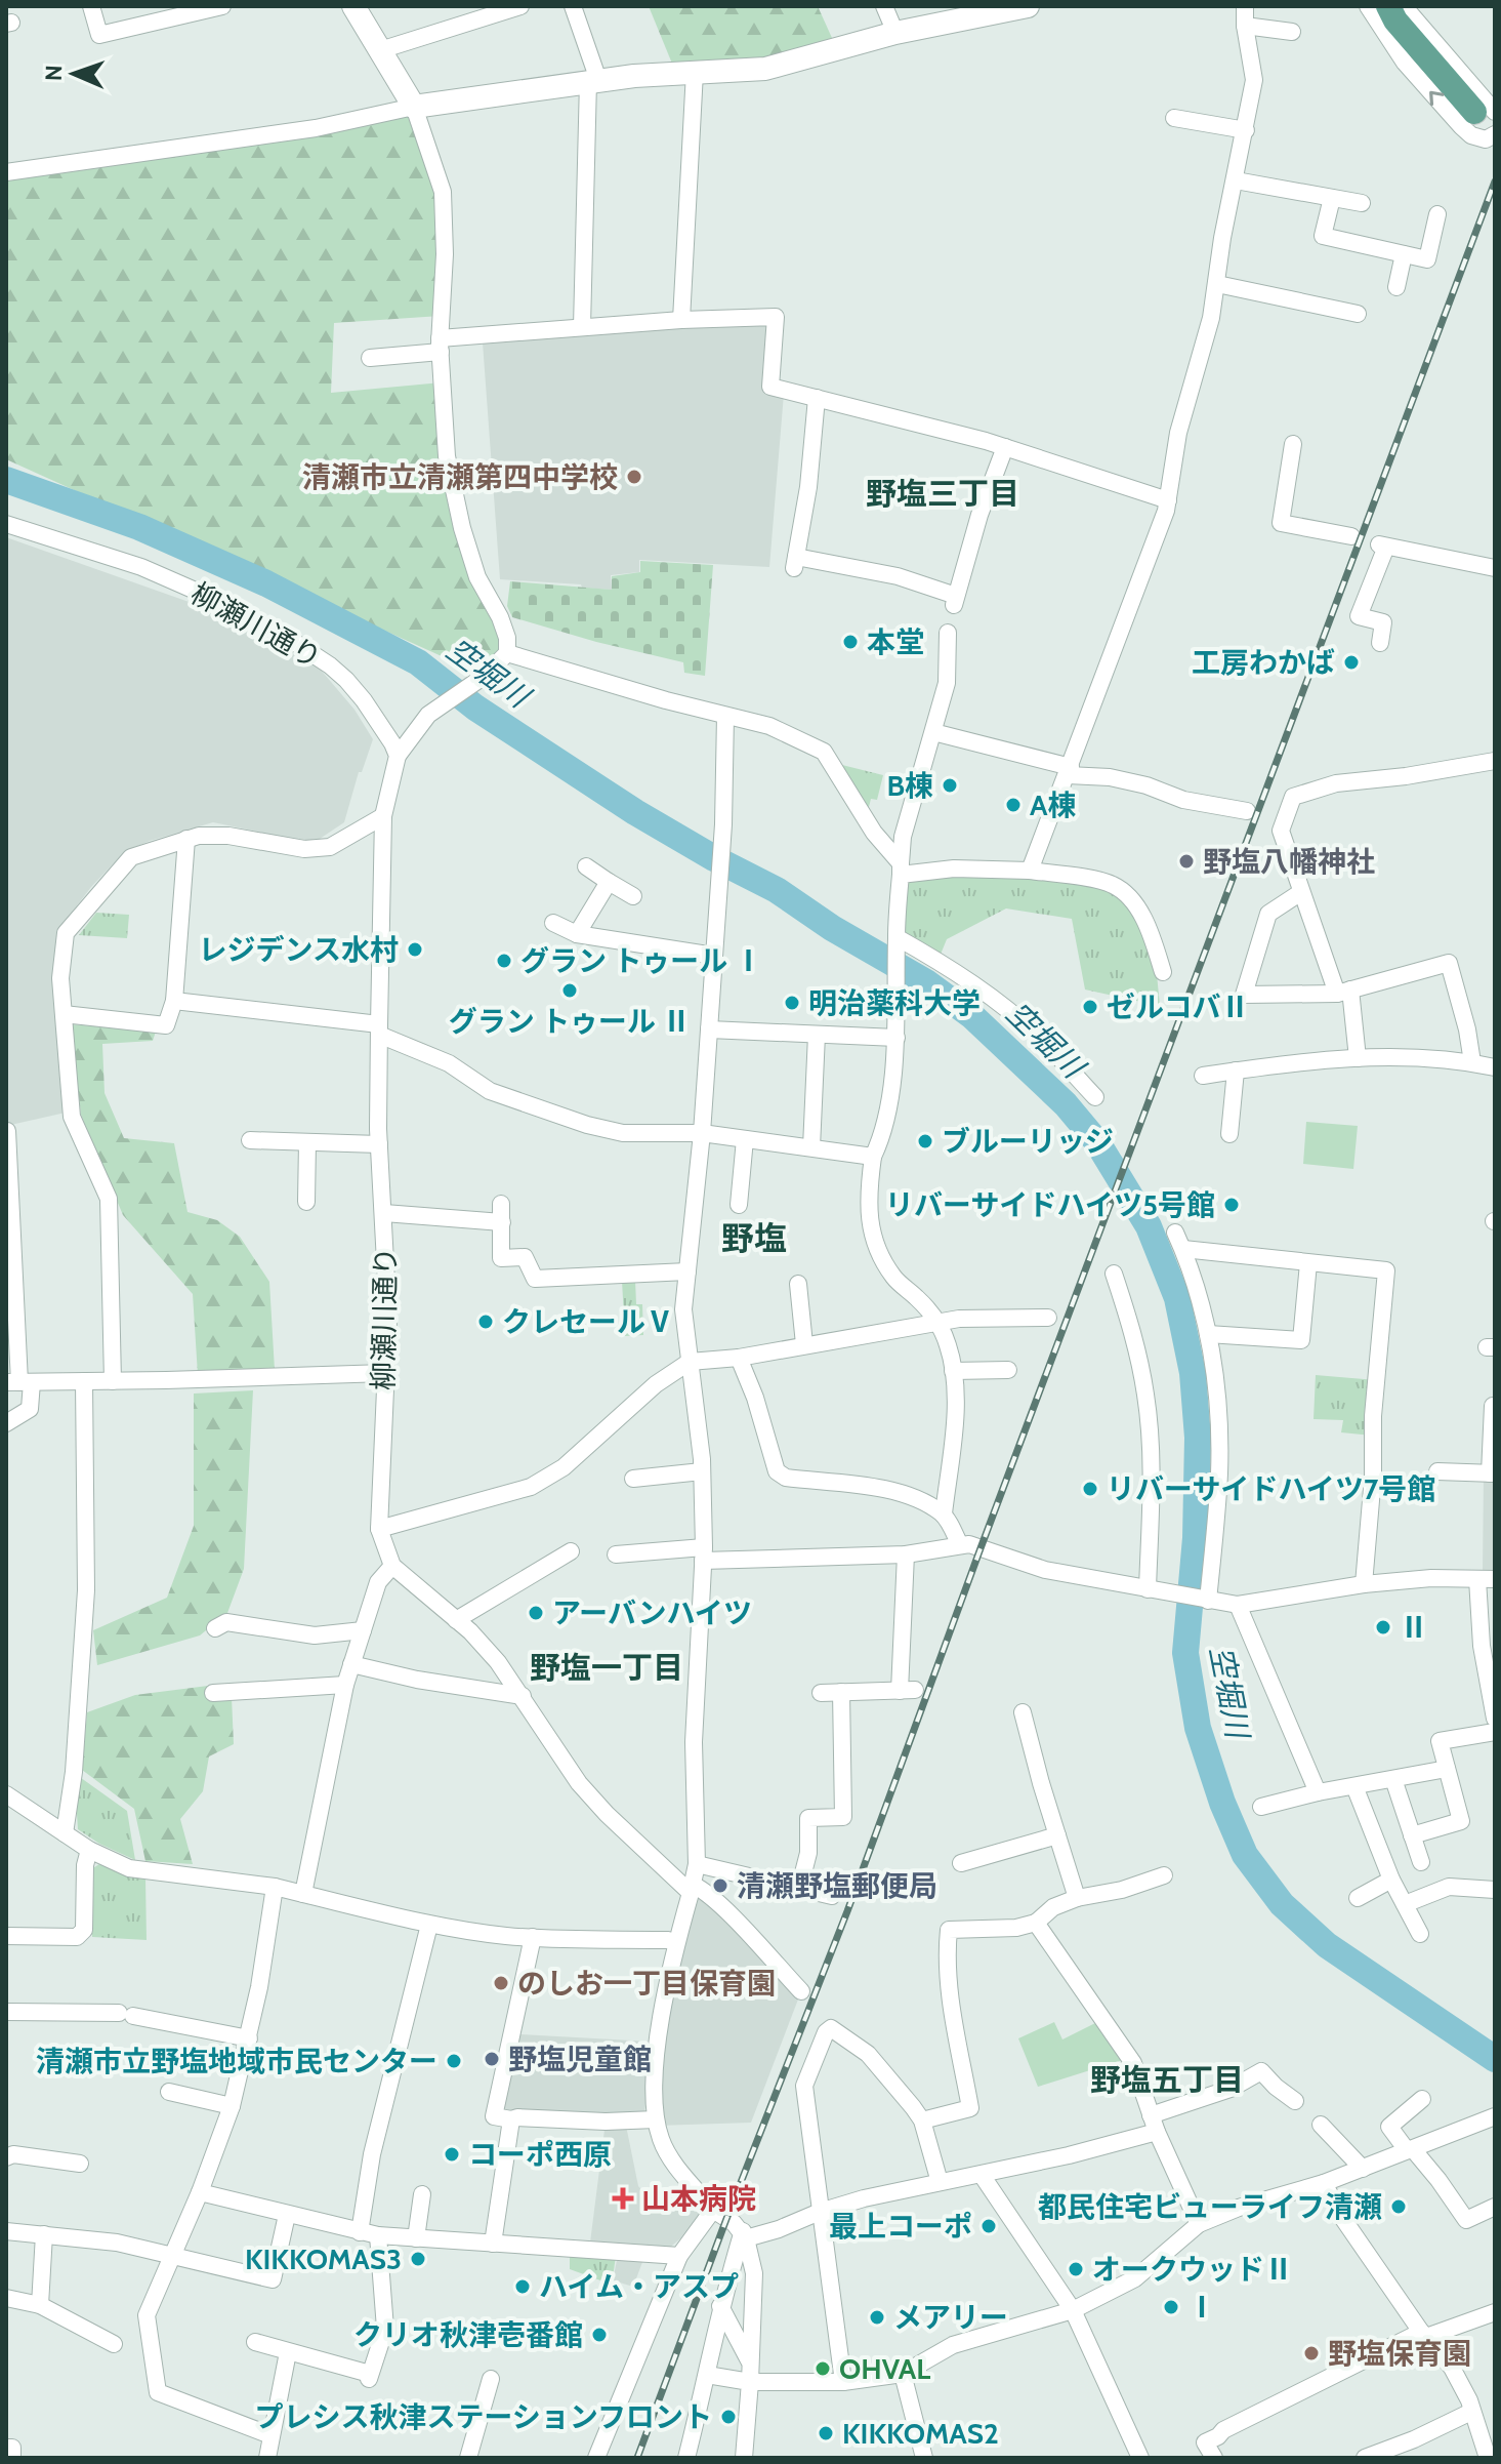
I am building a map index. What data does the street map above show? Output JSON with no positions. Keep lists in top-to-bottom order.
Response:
{
  "streets": {
    "street": ["柳瀬川通り"]
  },
  "districts": [
    "野塩三丁目",
    "野塩",
    "野塩一丁目",
    "野塩五丁目"
  ],
  "water": ["空堀川"],
  "places": {
    "other": [
      "清瀬市立清瀬第四中学校",
      "本堂",
      "工房わかば",
      "B棟",
      "A棟",
      "野塩八幡神社",
      "レジデンス水村",
      "グラン トゥール Ⅰ",
      "グラン トゥール Ⅱ",
      "明治薬科大学",
      "ゼルコバⅡ",
      "ブルーリッジ",
      "リバーサイドハイツ5号館",
      "クレセールⅤ",
      "リバーサイドハイツ7号館",
      "アーバンハイツ",
      "Ⅱ",
      "清瀬野塩郵便局",
      "のしお一丁目保育園",
      "野塩児童館",
      "清瀬市立野塩地域市民センター",
      "コーポ西原",
      "都民住宅ビューライフ清瀬",
      "最上コーポ",
      "KIKKOMAS3",
      "オークウッドⅡ",
      "ハイム・アスプ",
      "Ⅰ",
      "メアリー",
      "クリオ秋津壱番館",
      "野塩保育園",
      "OHVAL",
      "プレシス秋津ステーションフロント",
      "KIKKOMAS2"
    ],
    "health": ["山本病院"]
  },
  "north": "left"
}
